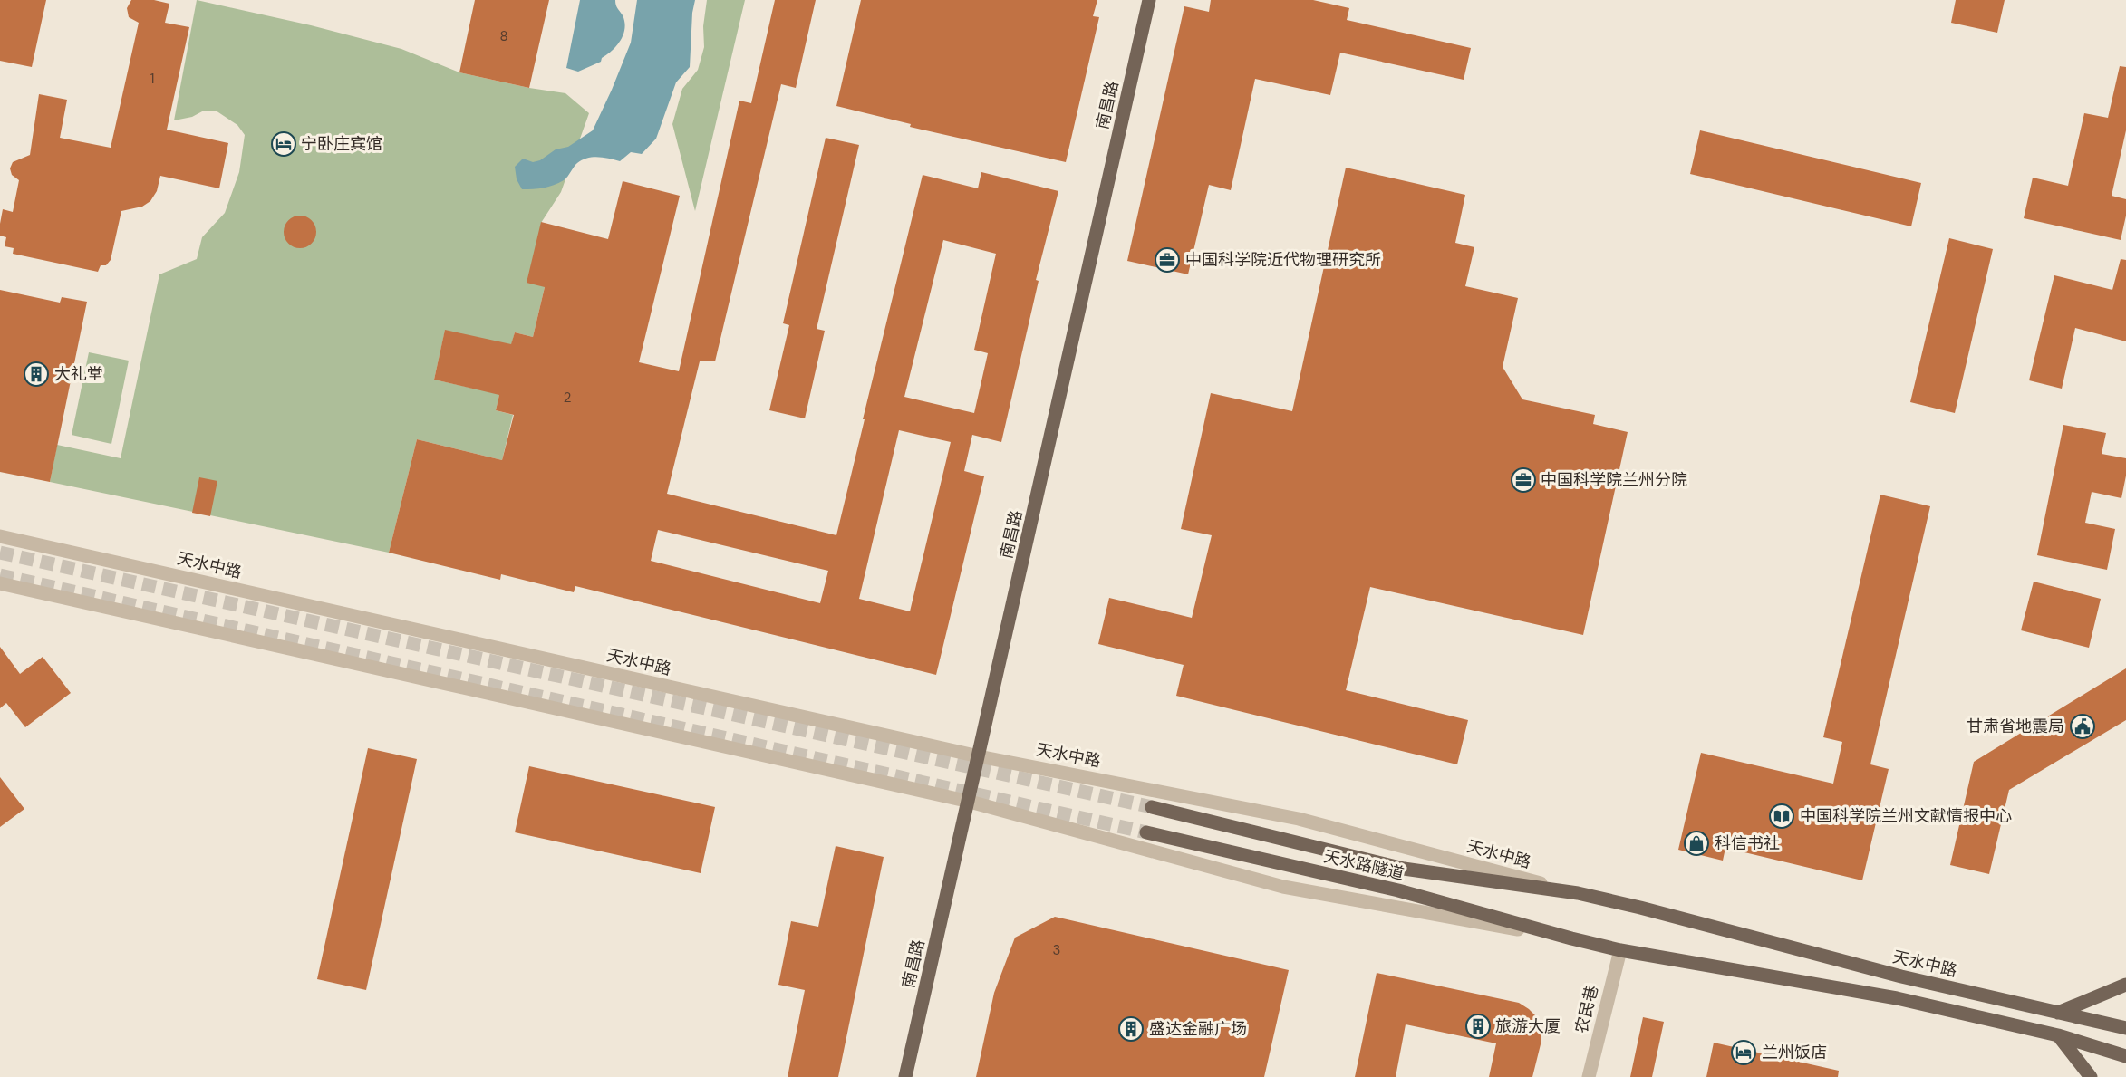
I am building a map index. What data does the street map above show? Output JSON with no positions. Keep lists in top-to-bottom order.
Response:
{
  "streets": {
    "main road": ["南昌路", "天水中路", "天水路隧道"],
    "street": ["农民巷"]
  },
  "crossings": [
    ["南昌路", "天水中路"],
    ["天水中路", "天水路隧道"]
  ],
  "places": {
    "hotel": ["宁卧庄宾馆", "兰州饭店"],
    "office": ["中国科学院近代物理研究所", "中国科学院兰州分院"],
    "building": ["大礼堂", "旅游大厦", "盛达金融广场"],
    "public building": ["甘肃省地震局"],
    "library": ["中国科学院兰州文献情报中心"],
    "shop": ["科信书社"]
  },
  "house_numbers": [
    "8",
    "1",
    "2",
    "3"
  ]
}
